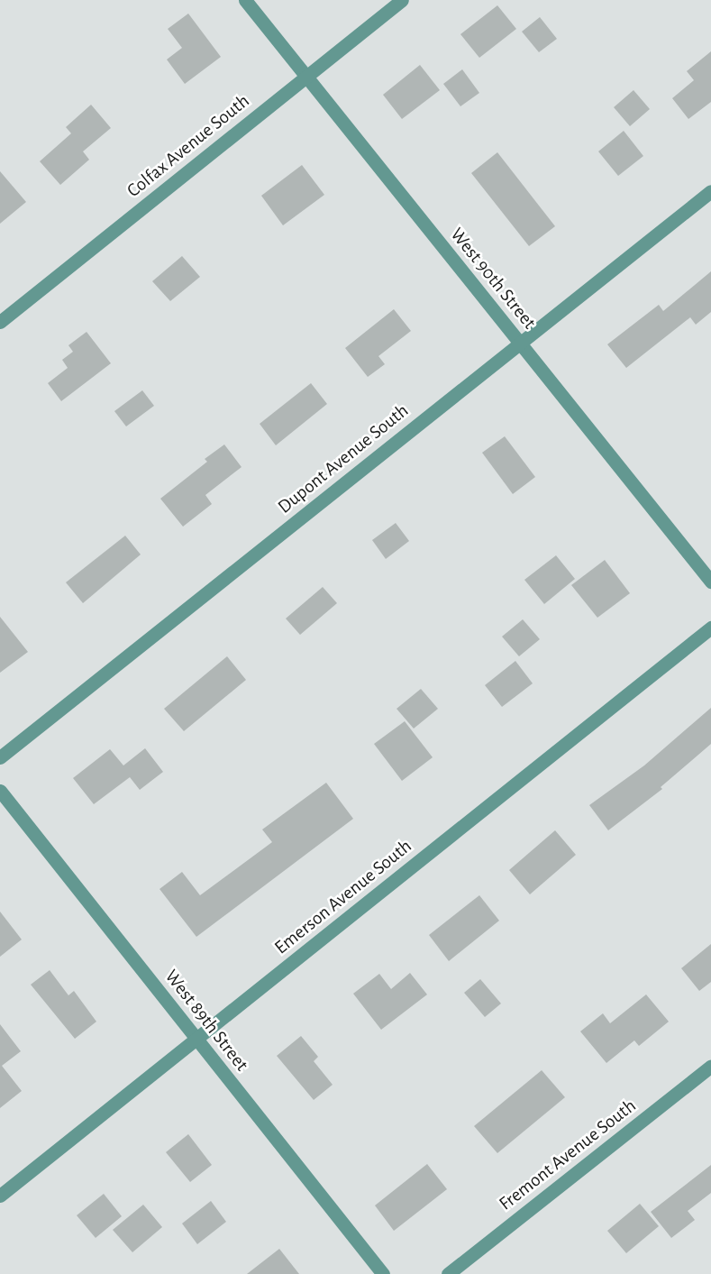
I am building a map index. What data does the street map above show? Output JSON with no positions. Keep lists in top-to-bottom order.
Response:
{
  "streets": {
    "street": [
      "Colfax Avenue South",
      "West 90th Street",
      "Dupont Avenue South",
      "Emerson Avenue South",
      "West 89th Street",
      "Fremont Avenue South"
    ]
  },
  "crossings": [
    ["Colfax Avenue South", "West 90th Street"],
    ["West 90th Street", "Dupont Avenue South"],
    ["Emerson Avenue South", "West 89th Street"]
  ]
}
